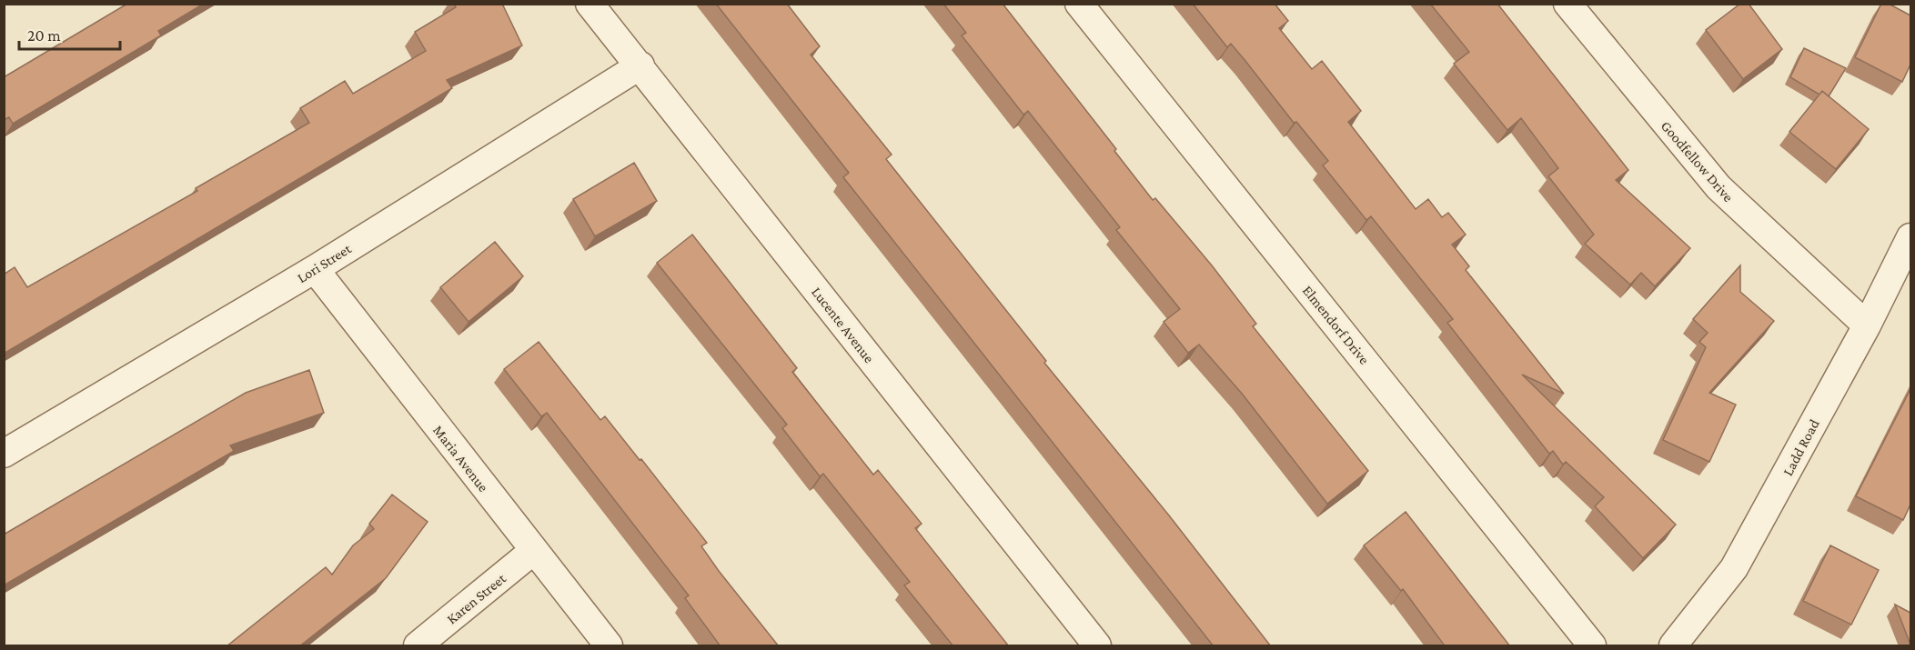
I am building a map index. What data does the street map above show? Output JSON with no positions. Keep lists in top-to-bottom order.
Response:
{
  "streets": {
    "street": [
      "Goodfellow Drive",
      "Lori Street",
      "Lucente Avenue",
      "Elmendorf Drive",
      "Ladd Road",
      "Maria Avenue",
      "Karen Street"
    ]
  },
  "crossings": [
    ["Goodfellow Drive", "Ladd Road"],
    ["Lori Street", "Lucente Avenue"],
    ["Lori Street", "Maria Avenue"],
    ["Maria Avenue", "Karen Street"]
  ],
  "scale_bar": "20 m"
}
